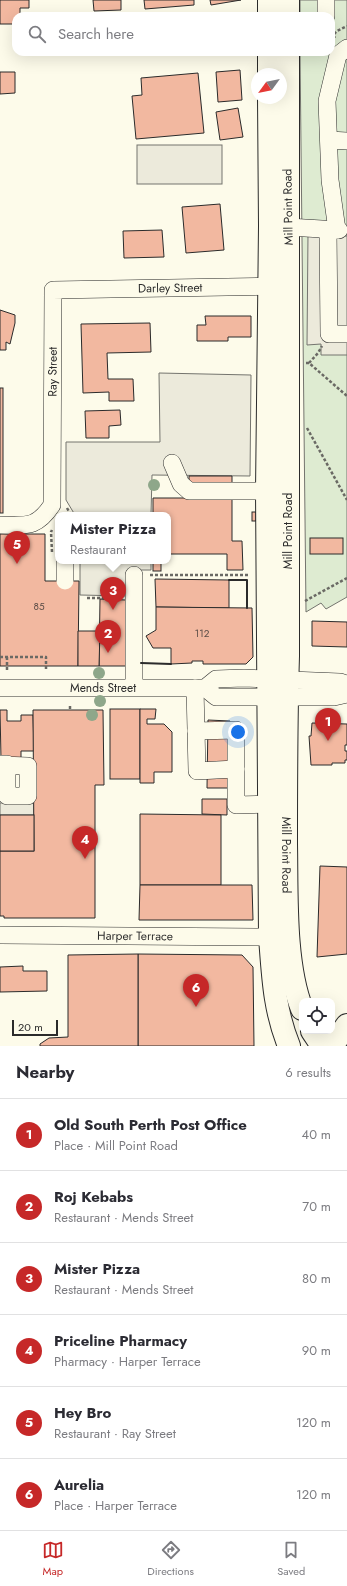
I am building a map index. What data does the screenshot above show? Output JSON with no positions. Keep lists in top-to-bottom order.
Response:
{
  "streets": {
    "main road": ["Mill Point Road"],
    "street": [
      "Darley Street",
      "Ray Street",
      "Mends Street",
      "Harper Terrace"
    ]
  },
  "crossings": [
    ["Mill Point Road", "Darley Street"],
    ["Mill Point Road", "Mends Street"],
    ["Mill Point Road", "Harper Terrace"],
    ["Darley Street", "Ray Street"]
  ],
  "house_numbers": ["85", "112"],
  "scale_bar": "20 m",
  "north": "bottom left",
  "page": {
    "search": "Search here",
    "popup": ["Mister Pizza", "Restaurant"],
    "pins": [
      "5",
      "3",
      "2",
      "1",
      "4",
      "6"
    ],
    "scale": "20 m",
    "heading": ["Nearby", "6 results"],
    "list": [
      {
        "mark": "1",
        "name": "Old South Perth Post Office",
        "note": "Place · Mill Point Road",
        "value": "40 m"
      },
      {
        "mark": "2",
        "name": "Roj Kebabs",
        "note": "Restaurant · Mends Street",
        "value": "70 m"
      },
      {
        "mark": "3",
        "name": "Mister Pizza",
        "note": "Restaurant · Mends Street",
        "value": "80 m"
      },
      {
        "mark": "4",
        "name": "Priceline Pharmacy",
        "note": "Pharmacy · Harper Terrace",
        "value": "90 m"
      },
      {
        "mark": "5",
        "name": "Hey Bro",
        "note": "Restaurant · Ray Street",
        "value": "120 m"
      },
      {
        "mark": "6",
        "name": "Aurelia",
        "note": "Place · Harper Terrace",
        "value": "120 m"
      }
    ],
    "nav": ["Map", "Directions", "Saved"]
  }
}
